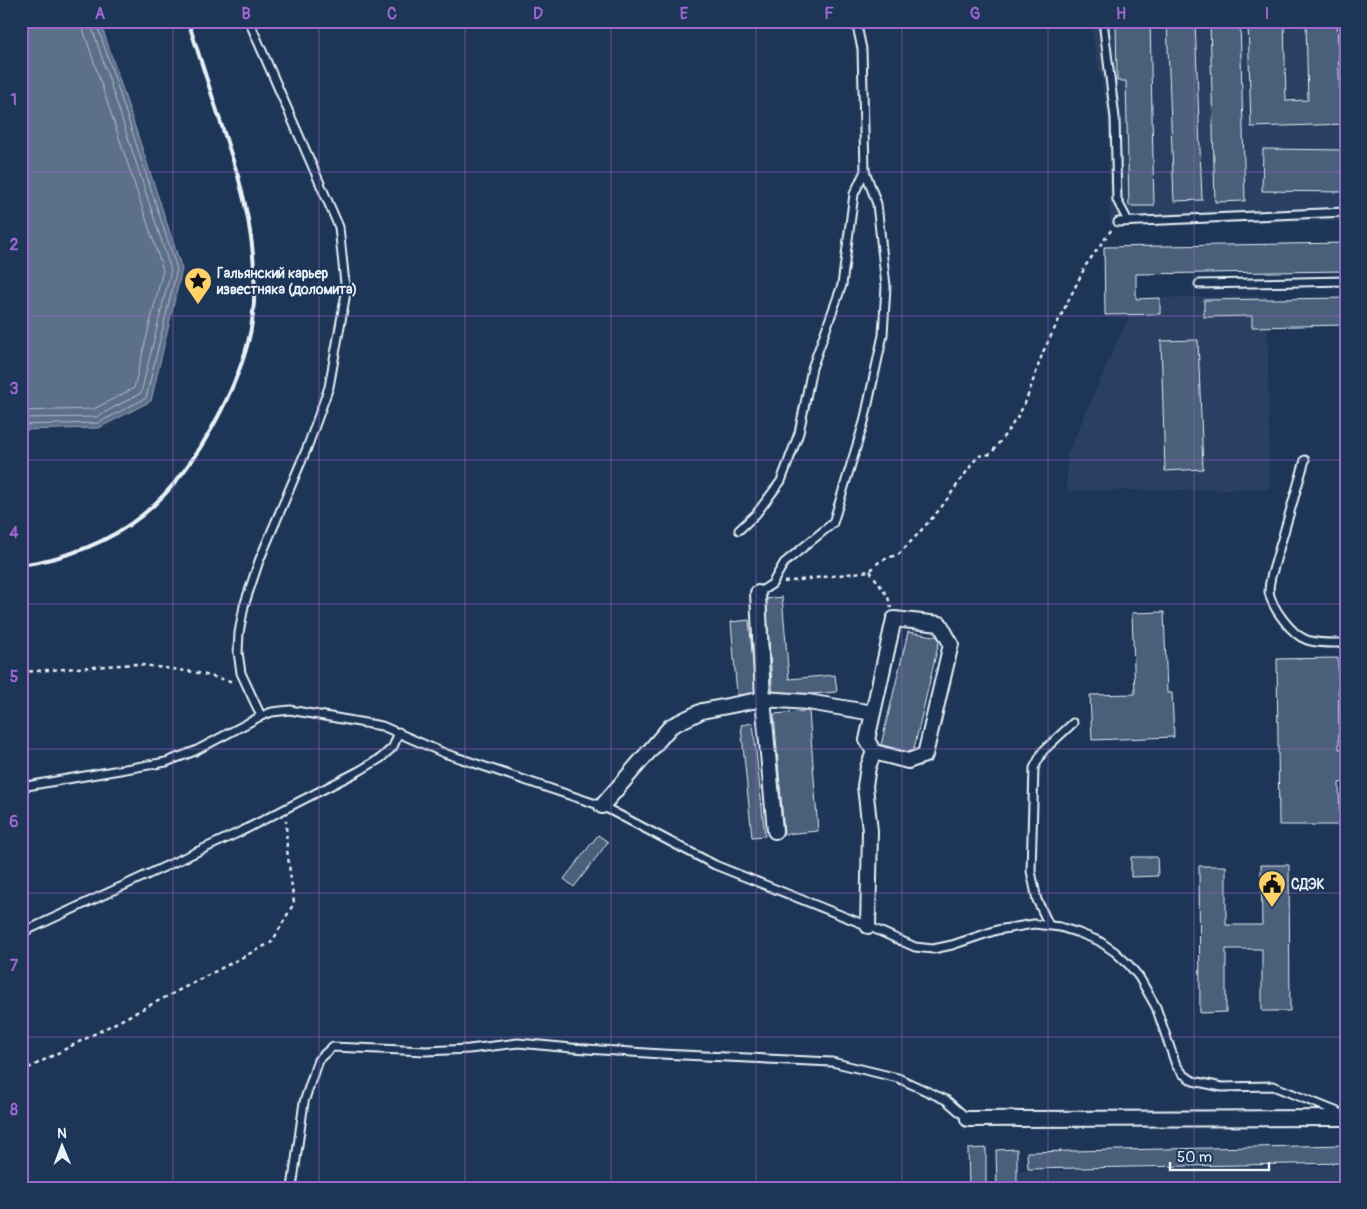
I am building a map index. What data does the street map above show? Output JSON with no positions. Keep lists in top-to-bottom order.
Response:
{
  "places": {
    "place": ["Гальянский карьер известняка (доломита)"],
    "public building": ["СДЭК"]
  },
  "scale_bar": "50 m",
  "north": "top",
  "grid": {
    "columns": [
      "A",
      "B",
      "C",
      "D",
      "E",
      "F",
      "G",
      "H",
      "I"
    ],
    "rows": [
      "1",
      "2",
      "3",
      "4",
      "5",
      "6",
      "7",
      "8"
    ]
  }
}
